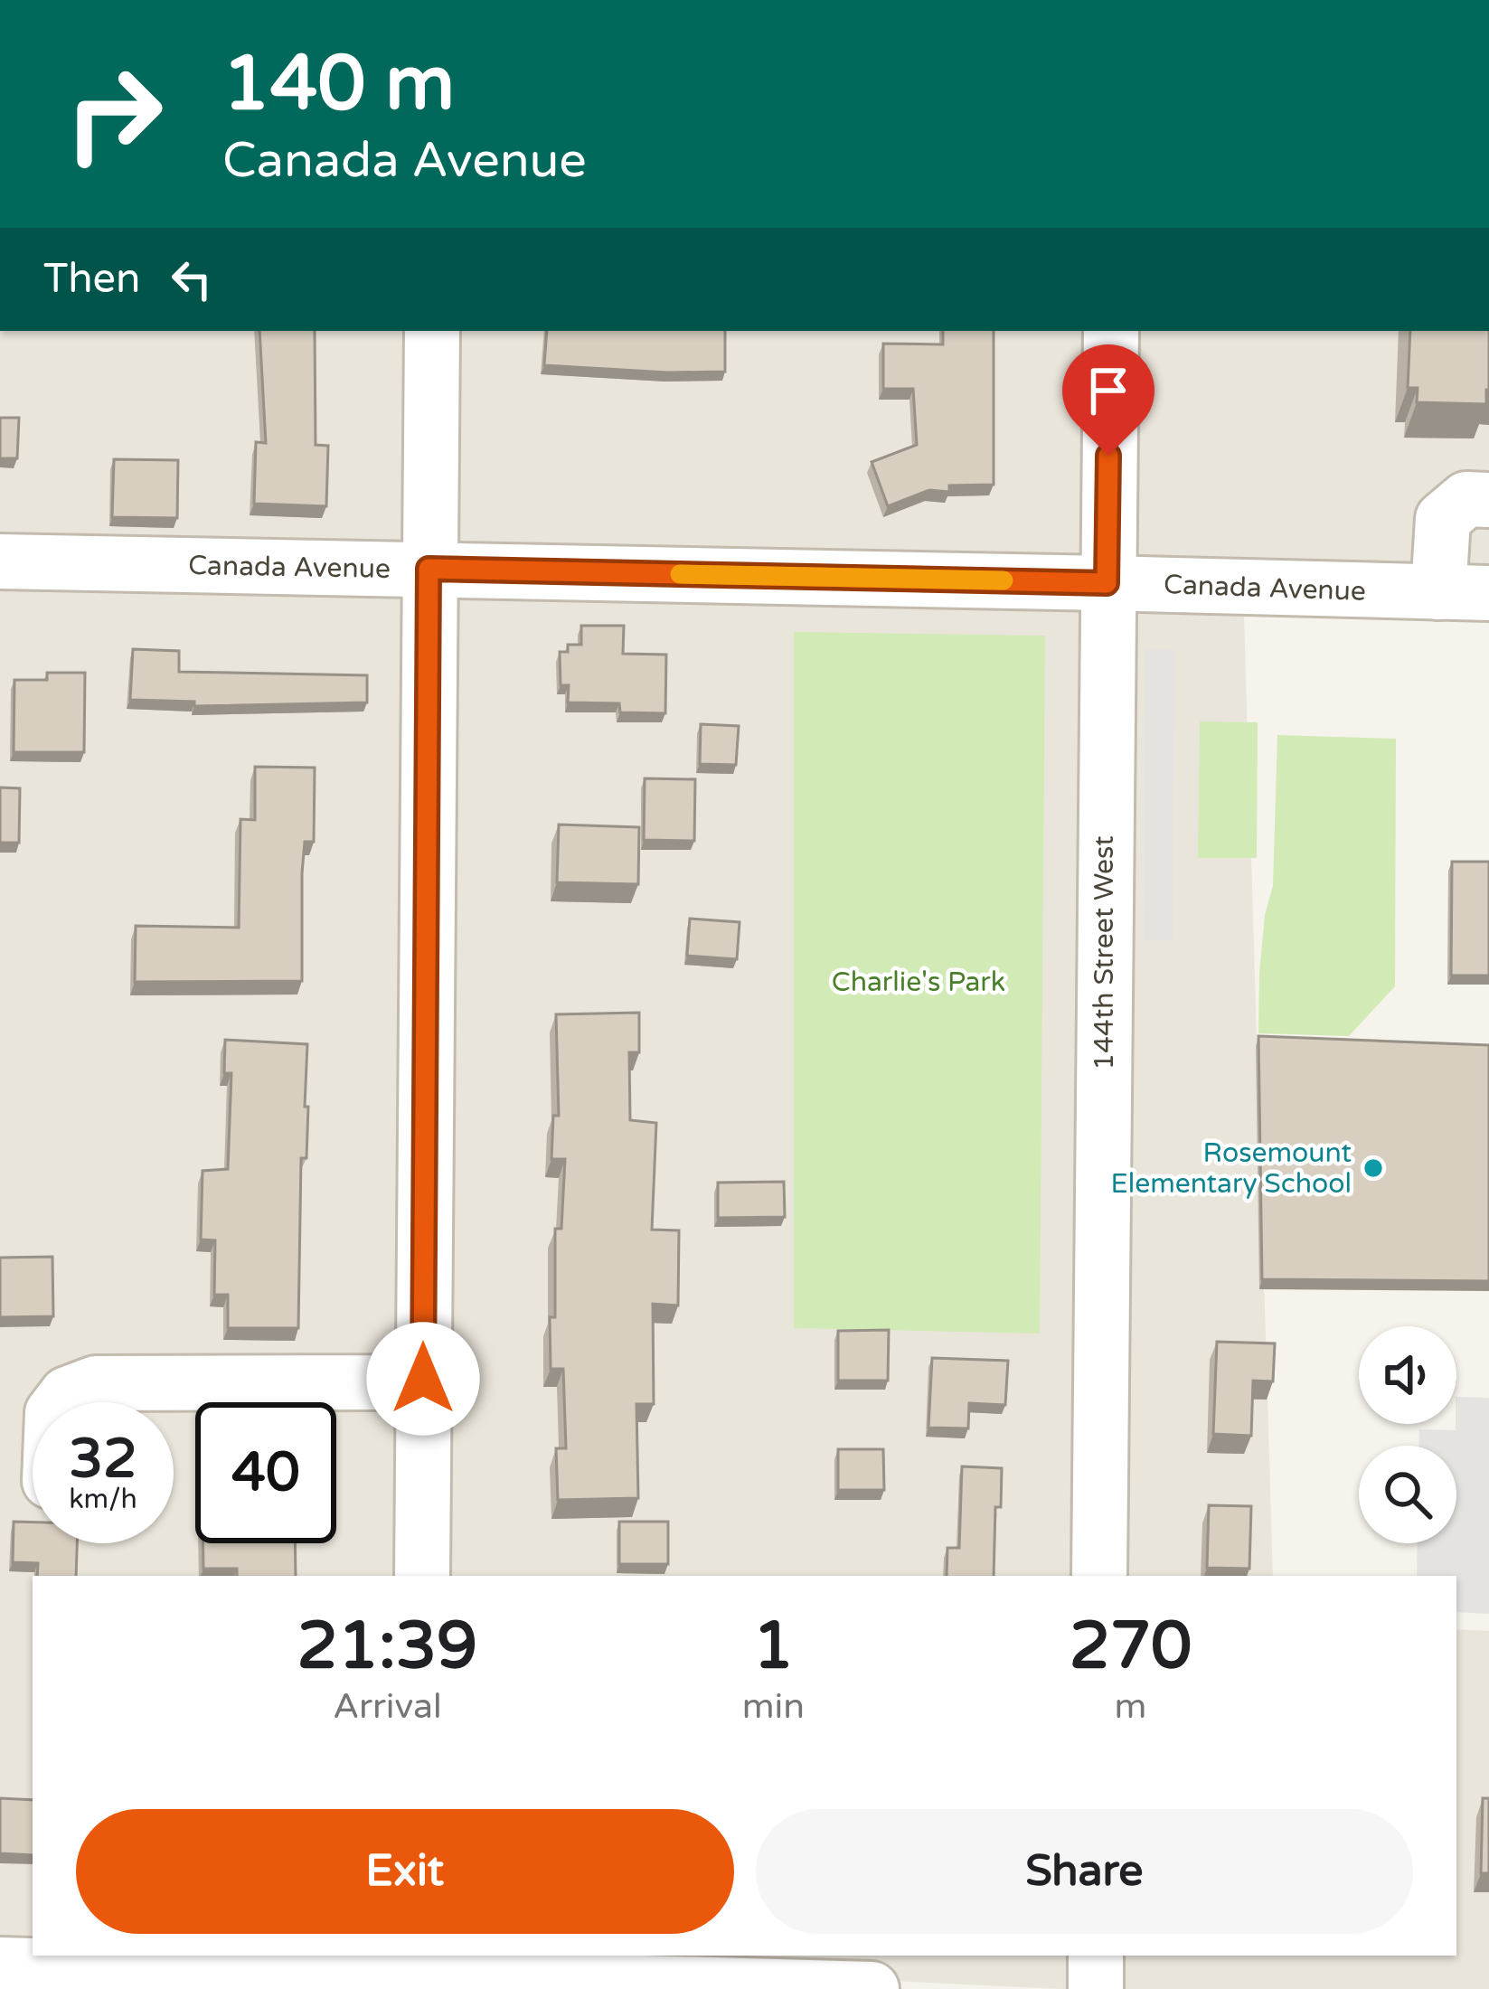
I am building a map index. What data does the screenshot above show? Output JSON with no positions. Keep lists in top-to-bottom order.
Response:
{
  "streets": {
    "street": ["Canada Avenue", "144th Street West"]
  },
  "crossings": [
    ["Canada Avenue", "144th Street West"]
  ],
  "parks": ["Charlie's Park"],
  "places": ["Rosemount Elementary School"],
  "page": {
    "turn": ["140 m", "Canada Avenue"],
    "then": "Then",
    "speed": "32 km/h",
    "limit": "40",
    "eta": [
      "21:39",
      "Arrival",
      "1",
      "min",
      "270",
      "m"
    ],
    "buttons": ["Exit", "Share"]
  }
}
